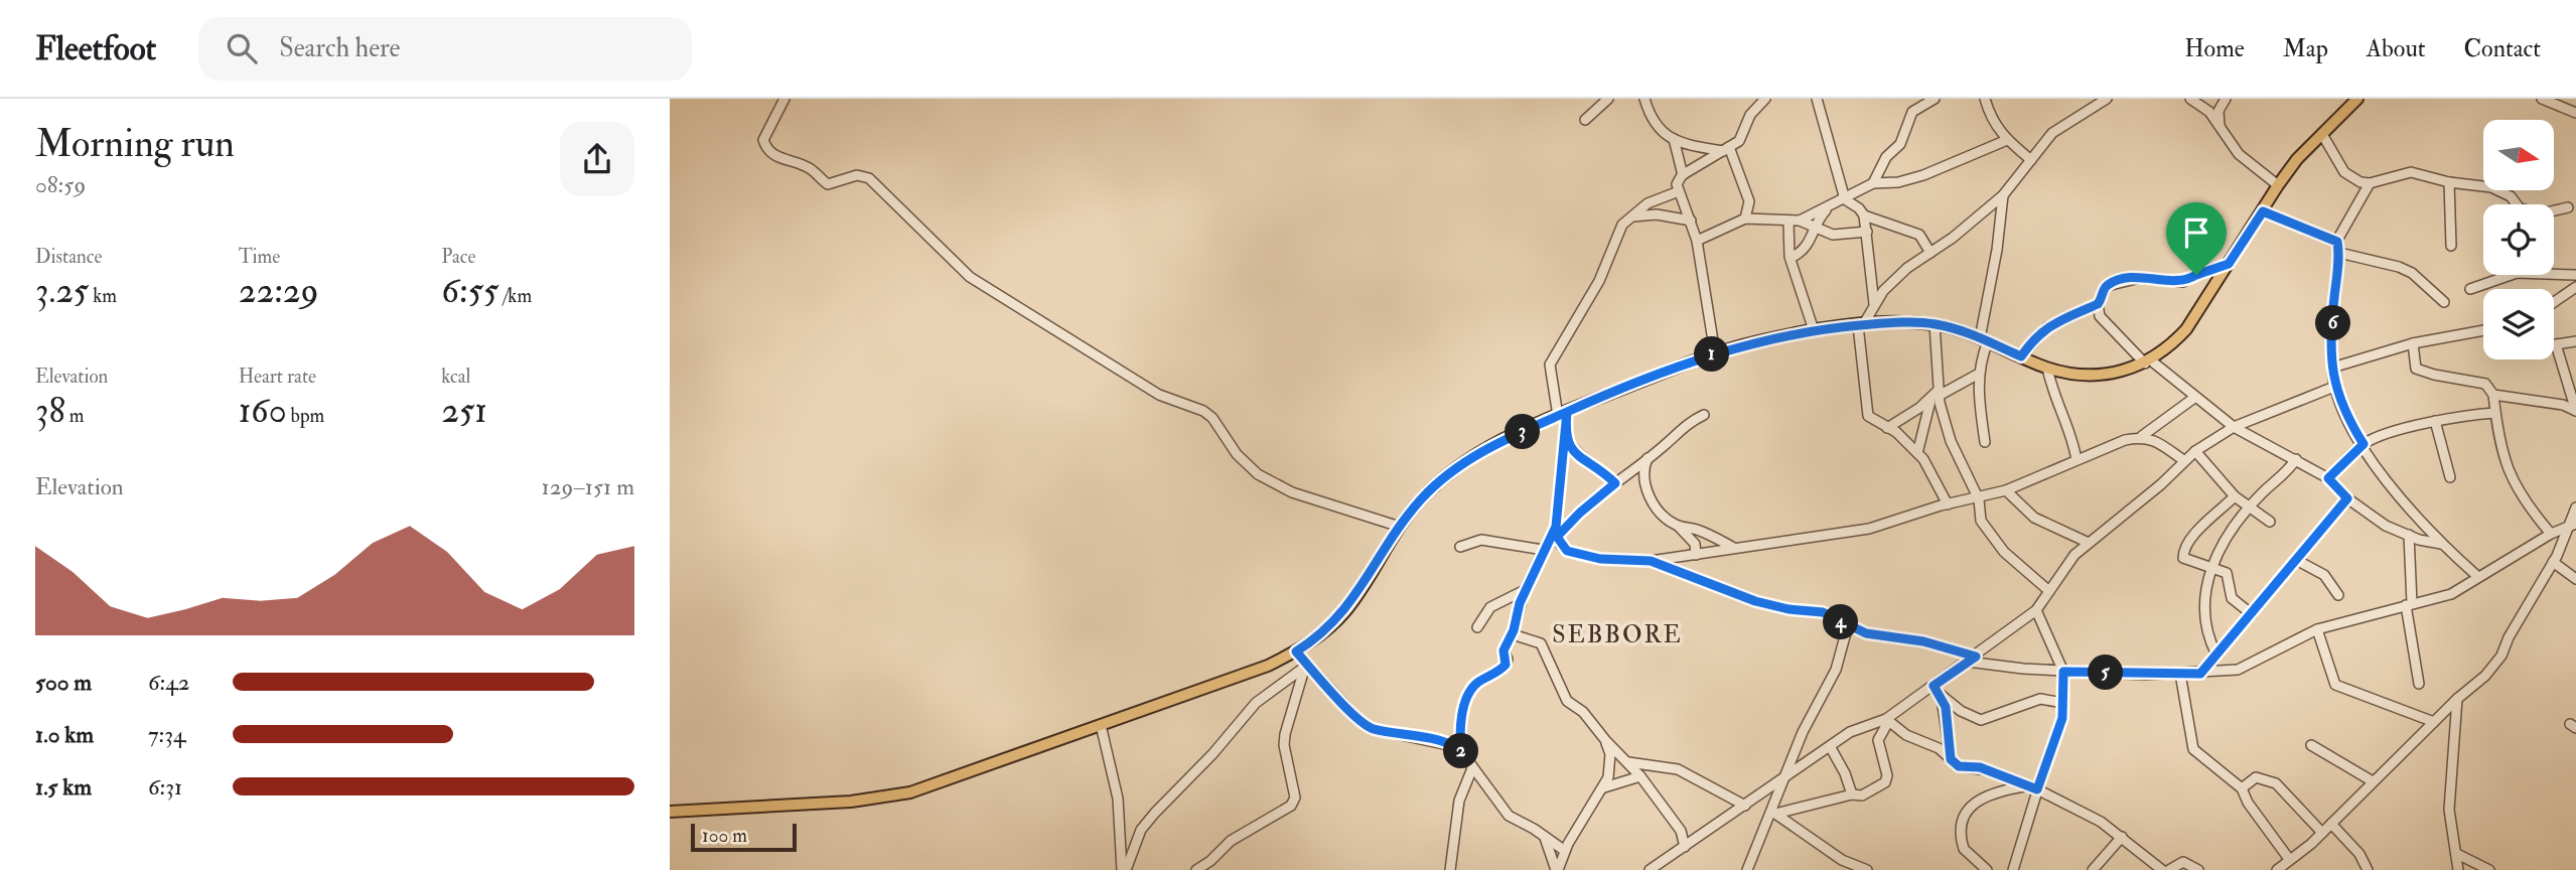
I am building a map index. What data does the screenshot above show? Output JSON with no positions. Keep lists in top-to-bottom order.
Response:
{
  "districts": ["SEBBORE"],
  "scale_bar": "100 m",
  "north": "right",
  "page": {
    "header": "Fleetfoot",
    "search": "Search here",
    "nav": [
      "Home",
      "Map",
      "About",
      "Contact"
    ],
    "heading": ["Morning run", "08:59"],
    "stats": [
      ["Distance", "3.25 km"],
      ["Time", "22:29"],
      ["Pace", "6:55 /km"],
      ["Elevation", "38 m"],
      ["Heart rate", "160 bpm"],
      ["kcal", "251"]
    ],
    "pins": [
      "6",
      "1",
      "3",
      "4",
      "5",
      "2"
    ],
    "chart": ["Elevation", "129–151 m"],
    "list": [
      {
        "name": "500 m",
        "note": "6:42"
      },
      {
        "name": "1.0 km",
        "note": "7:34"
      },
      {
        "name": "1.5 km",
        "note": "6:31"
      }
    ],
    "scale": "100 m"
  }
}
